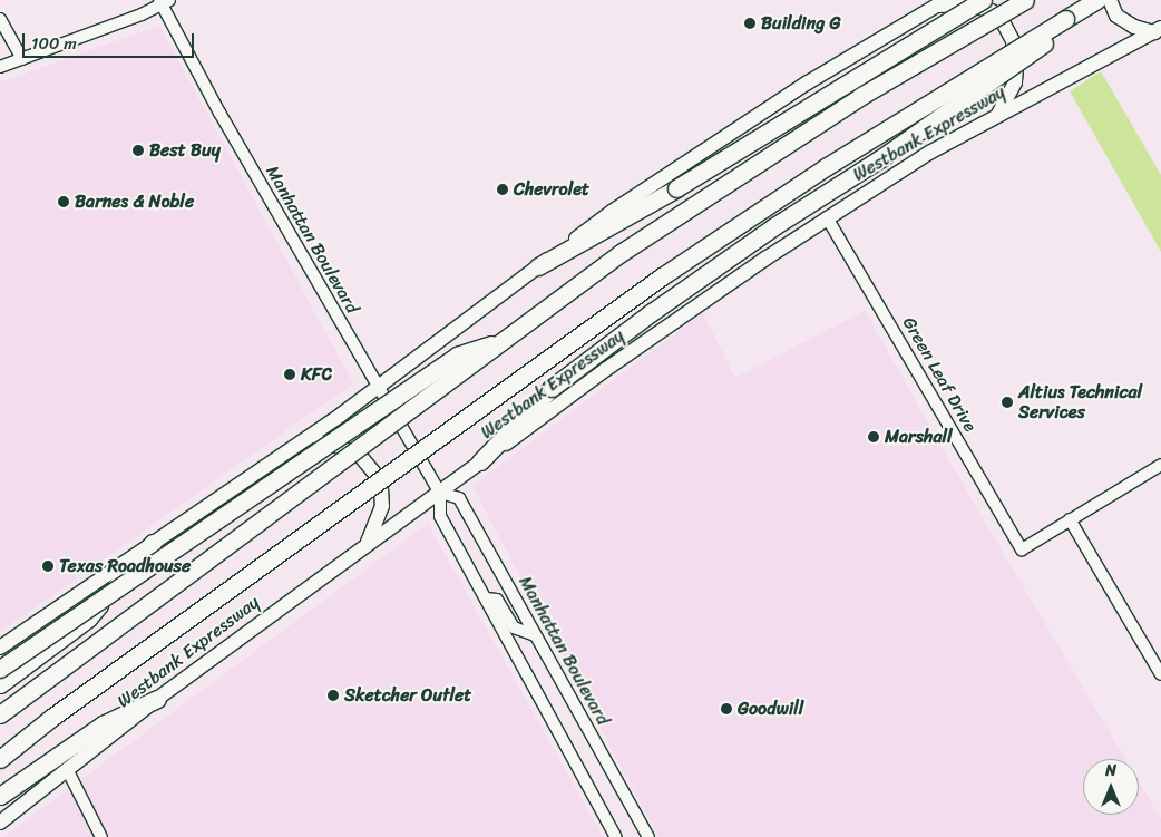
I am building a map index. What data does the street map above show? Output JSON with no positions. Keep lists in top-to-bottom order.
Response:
{
  "streets": {
    "highway": ["Westbank Expressway"],
    "street": ["Manhattan Boulevard", "Green Leaf Drive"]
  },
  "crossings": [
    ["Westbank Expressway", "Manhattan Boulevard"],
    ["Westbank Expressway", "Green Leaf Drive"]
  ],
  "places": [
    "Building G",
    "Best Buy",
    "Chevrolet",
    "Barnes & Noble",
    "KFC",
    "Altius Technical Services",
    "Marshall",
    "Texas Roadhouse",
    "Sketcher Outlet",
    "Goodwill"
  ],
  "scale_bar": "100 m",
  "north": "top"
}
